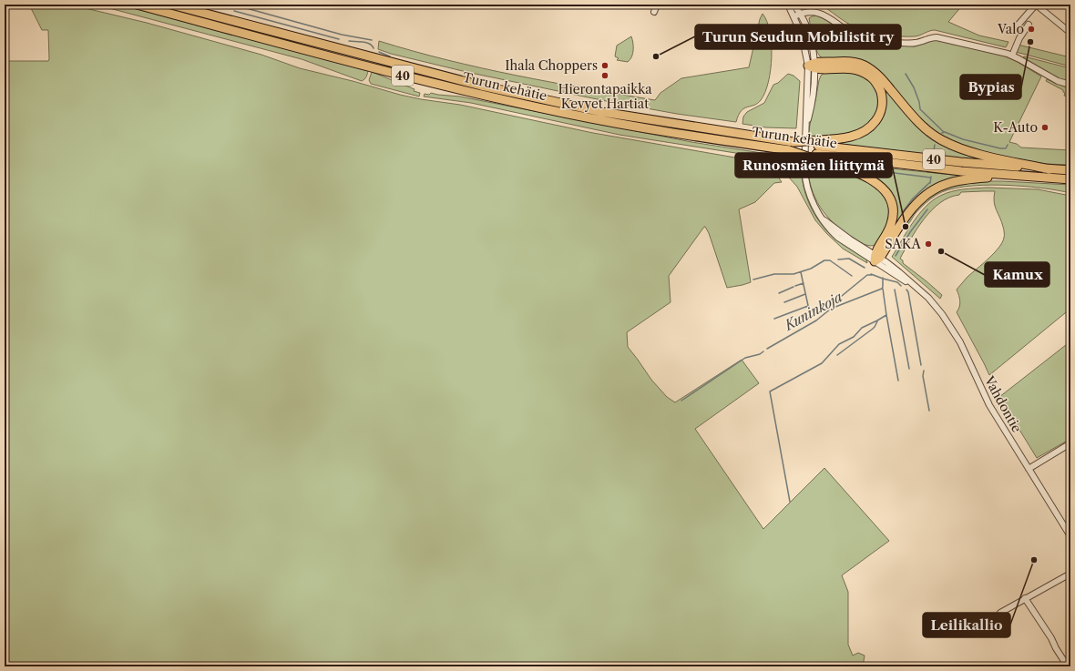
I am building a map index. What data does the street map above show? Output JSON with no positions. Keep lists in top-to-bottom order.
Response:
{
  "streets": {
    "highway": ["40", "Turun kehätie"],
    "street": ["Vahdontie"]
  },
  "water": ["Kuninkoja"],
  "places": [
    "Valo",
    "Bypias",
    "Turun Seudun Mobilistit ry",
    "Ihala Choppers",
    "Hierontapaikka Kevyet Hartiat",
    "K-Auto",
    "Runosmäen liittymä",
    "SAKA",
    "Kamux",
    "Leilikallio"
  ]
}
